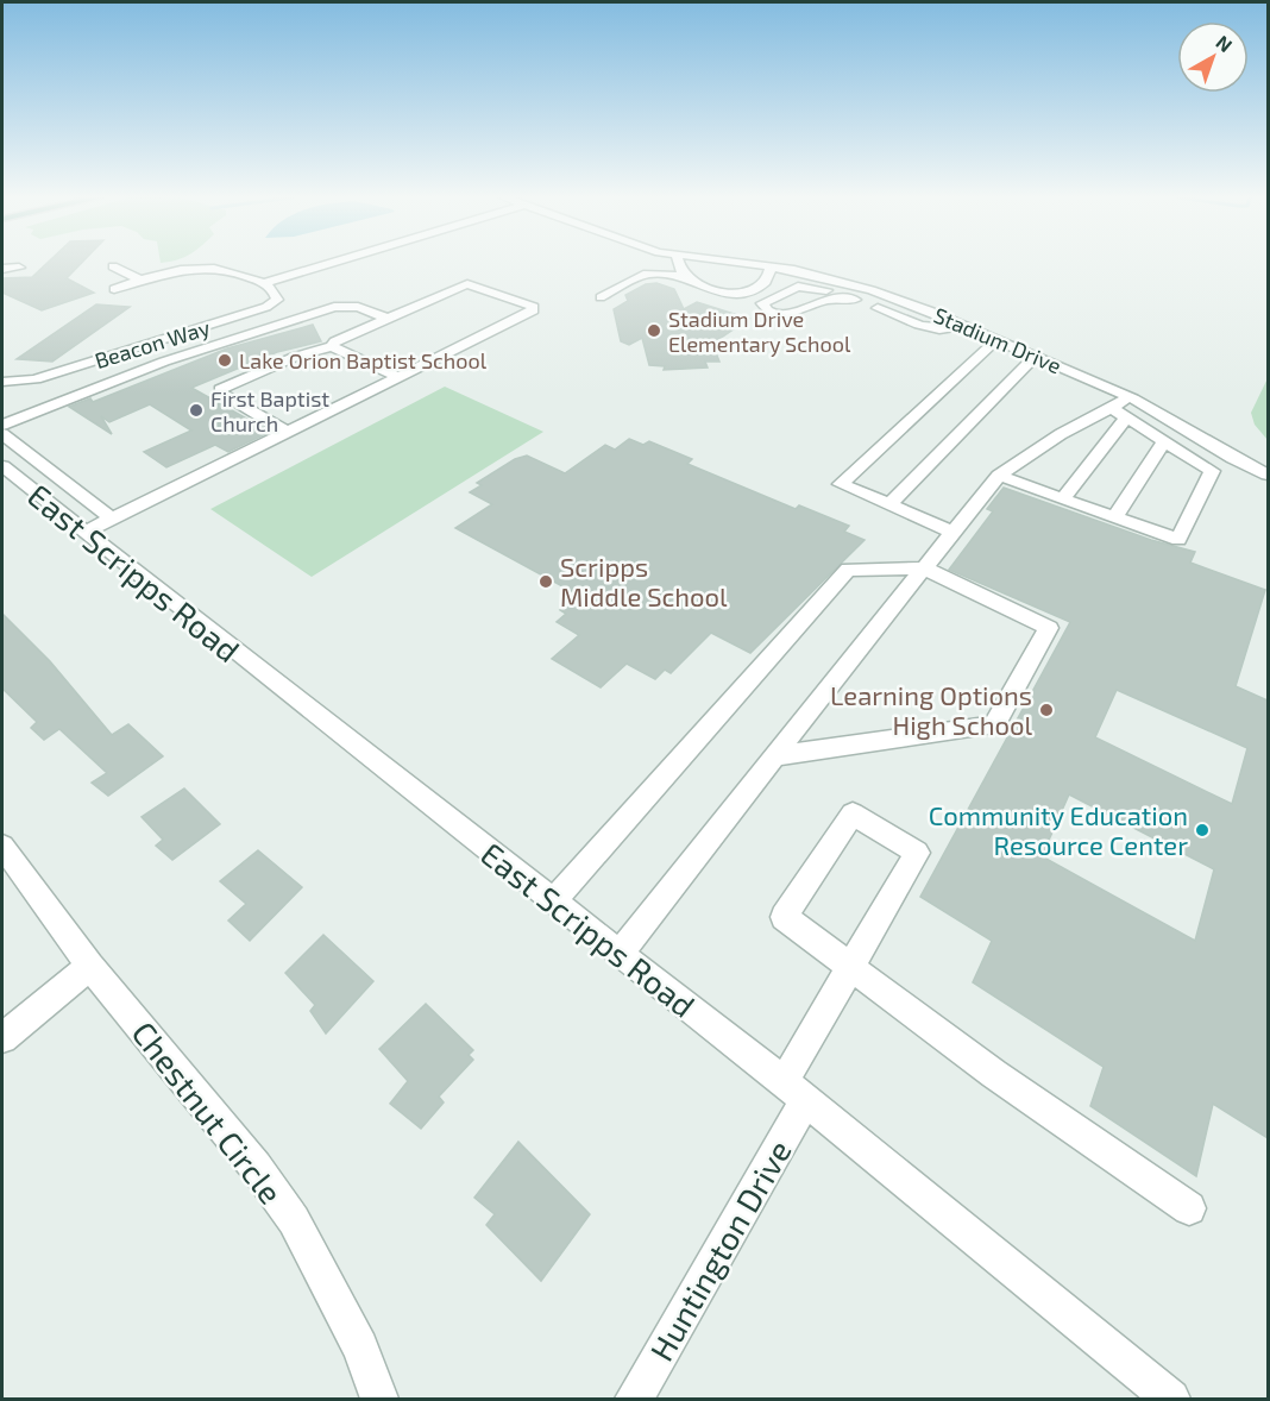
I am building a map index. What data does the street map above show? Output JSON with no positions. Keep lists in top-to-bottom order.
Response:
{
  "streets": {
    "street": [
      "Stadium Drive",
      "Beacon Way",
      "East Scripps Road",
      "Chestnut Circle",
      "Huntington Drive"
    ]
  },
  "crossings": [
    ["East Scripps Road", "Huntington Drive"]
  ],
  "places": [
    "Stadium Drive Elementary School",
    "Lake Orion Baptist School",
    "First Baptist Church",
    "Scripps Middle School",
    "Learning Options High School",
    "Community Education Resource Center"
  ],
  "north": "top right"
}
